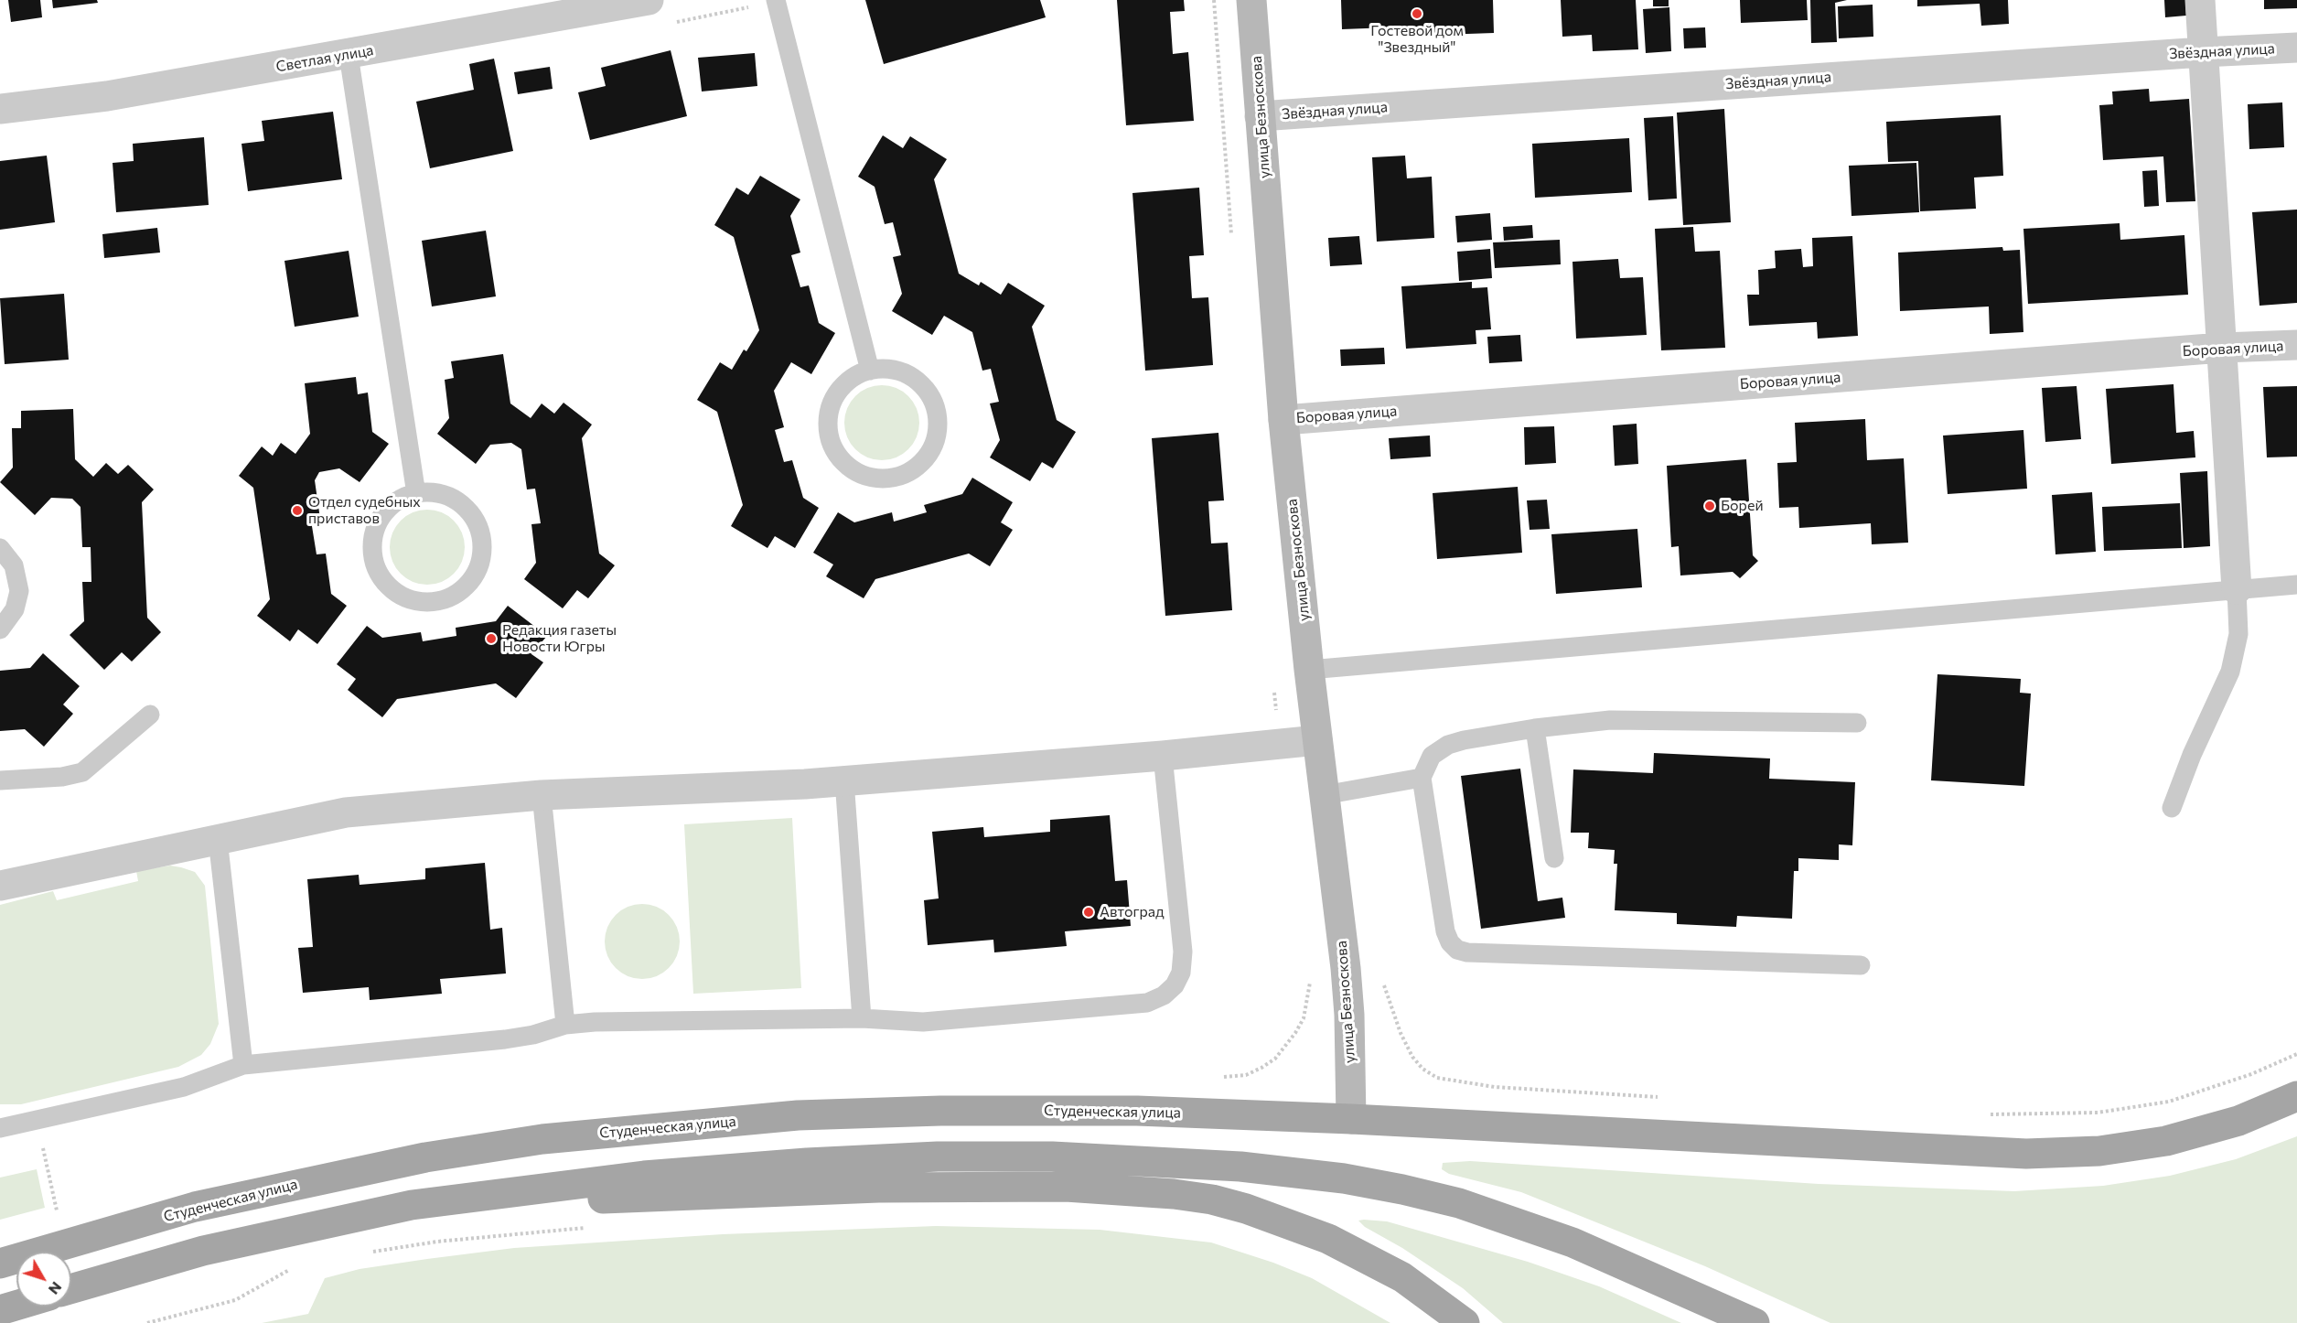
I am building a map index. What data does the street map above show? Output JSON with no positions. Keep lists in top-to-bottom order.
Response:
{
  "streets": {
    "main road": ["улица Безноскова", "Студенческая улица"],
    "street": ["Звёздная улица", "Светлая улица", "Боровая улица"]
  },
  "crossings": [
    ["Звёздная улица", "улица Безноскова"],
    ["улица Безноскова", "Боровая улица"],
    ["улица Безноскова", "Студенческая улица"]
  ],
  "places": [
    "Гостевой дом \"Звездный\"",
    "Борей",
    "Отдел судебных приставов",
    "Редакция газеты Новости Югры",
    "Автоград"
  ],
  "north": "bottom right"
}
